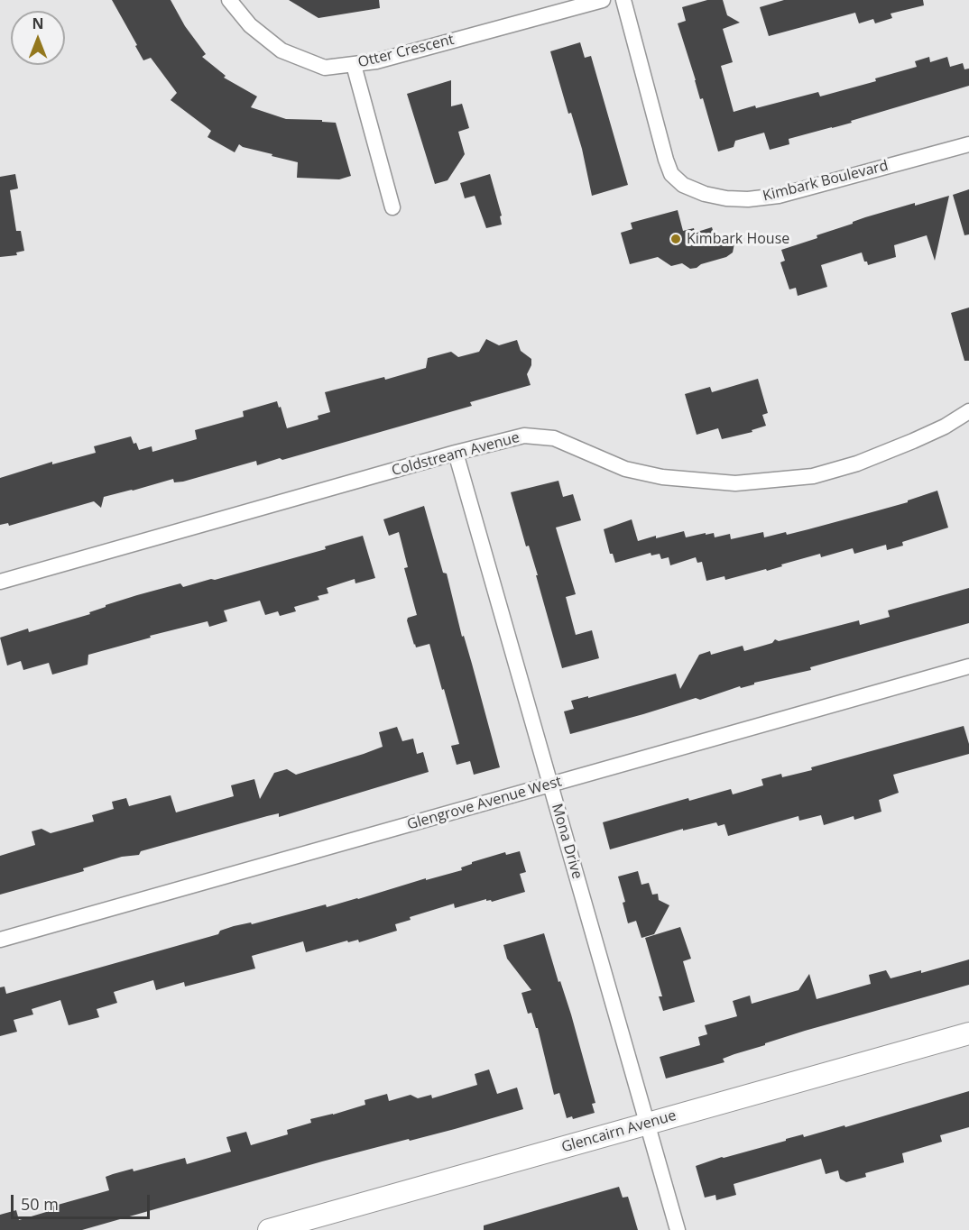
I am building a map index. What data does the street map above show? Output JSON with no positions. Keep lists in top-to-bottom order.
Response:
{
  "streets": {
    "street": [
      "Otter Crescent",
      "Kimbark Boulevard",
      "Coldstream Avenue",
      "Glengrove Avenue West",
      "Mona Drive",
      "Glencairn Avenue"
    ]
  },
  "crossings": [
    ["Coldstream Avenue", "Mona Drive"],
    ["Glengrove Avenue West", "Mona Drive"],
    ["Mona Drive", "Glencairn Avenue"]
  ],
  "places": ["Kimbark House"],
  "scale_bar": "50 m",
  "north": "top"
}
